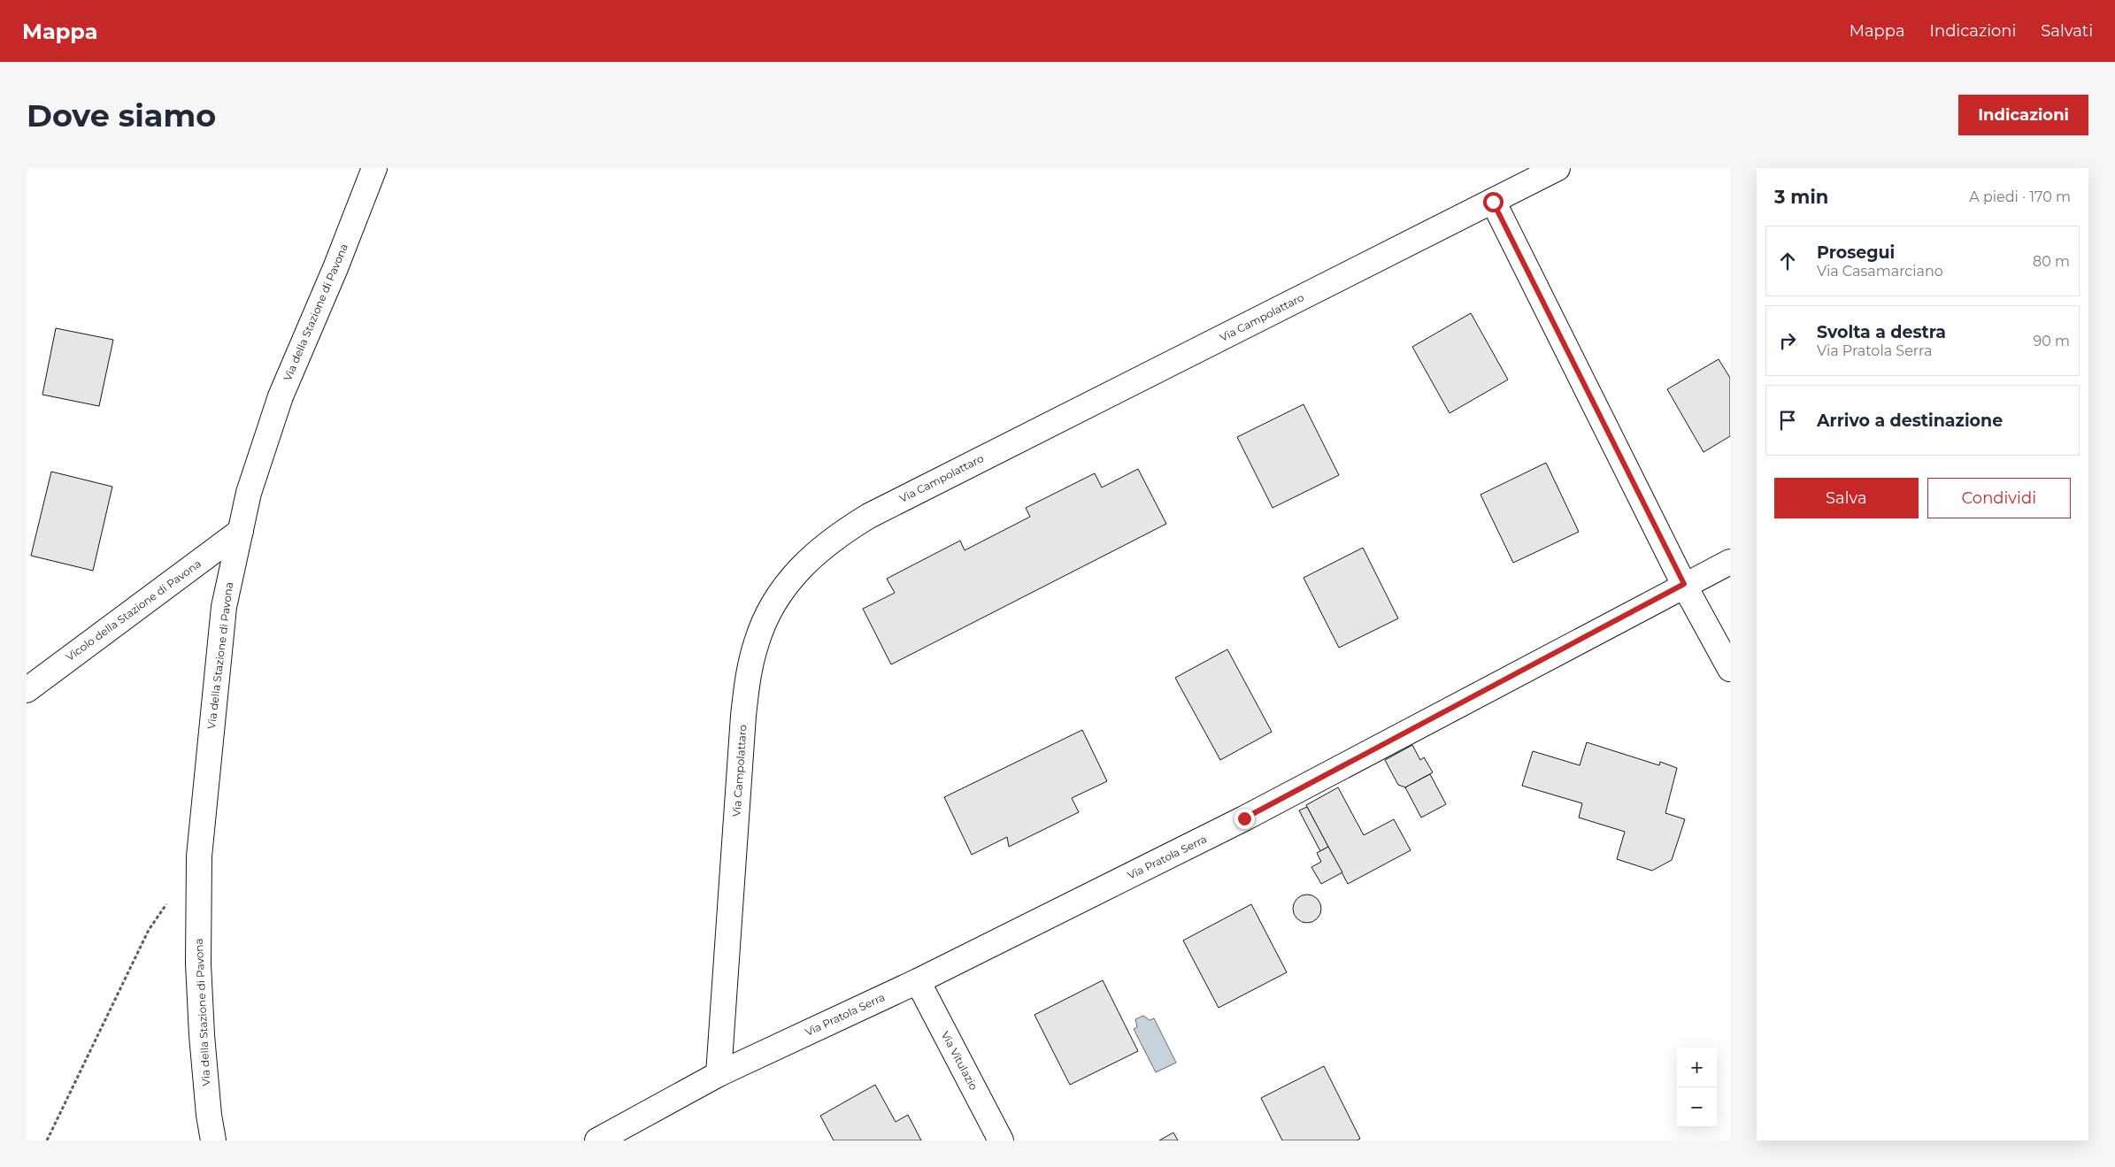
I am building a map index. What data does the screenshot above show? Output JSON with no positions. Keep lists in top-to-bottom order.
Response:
{
  "streets": {
    "street": [
      "Via della Stazione di Pavona",
      "Via Campolattaro",
      "Vicolo della Stazione di Pavona",
      "Via Pratola Serra",
      "Via Vitulazio"
    ]
  },
  "crossings": [
    ["Via della Stazione di Pavona", "Vicolo della Stazione di Pavona"],
    ["Via Campolattaro", "Via Pratola Serra"],
    ["Via Pratola Serra", "Via Vitulazio"]
  ],
  "page": {
    "header": "Mappa",
    "nav": ["Mappa", "Indicazioni", "Salvati"],
    "buttons": [
      "Indicazioni",
      ["Salva", "Condividi"]
    ],
    "title": "Dove siamo",
    "heading": ["3 min", "A piedi · 170 m"],
    "list": [
      ["Prosegui", "Via Casamarciano", "80 m"],
      ["Svolta a destra", "Via Pratola Serra", "90 m"],
      "Arrivo a destinazione"
    ],
    "map_buttons": ["+", "−"]
  }
}
